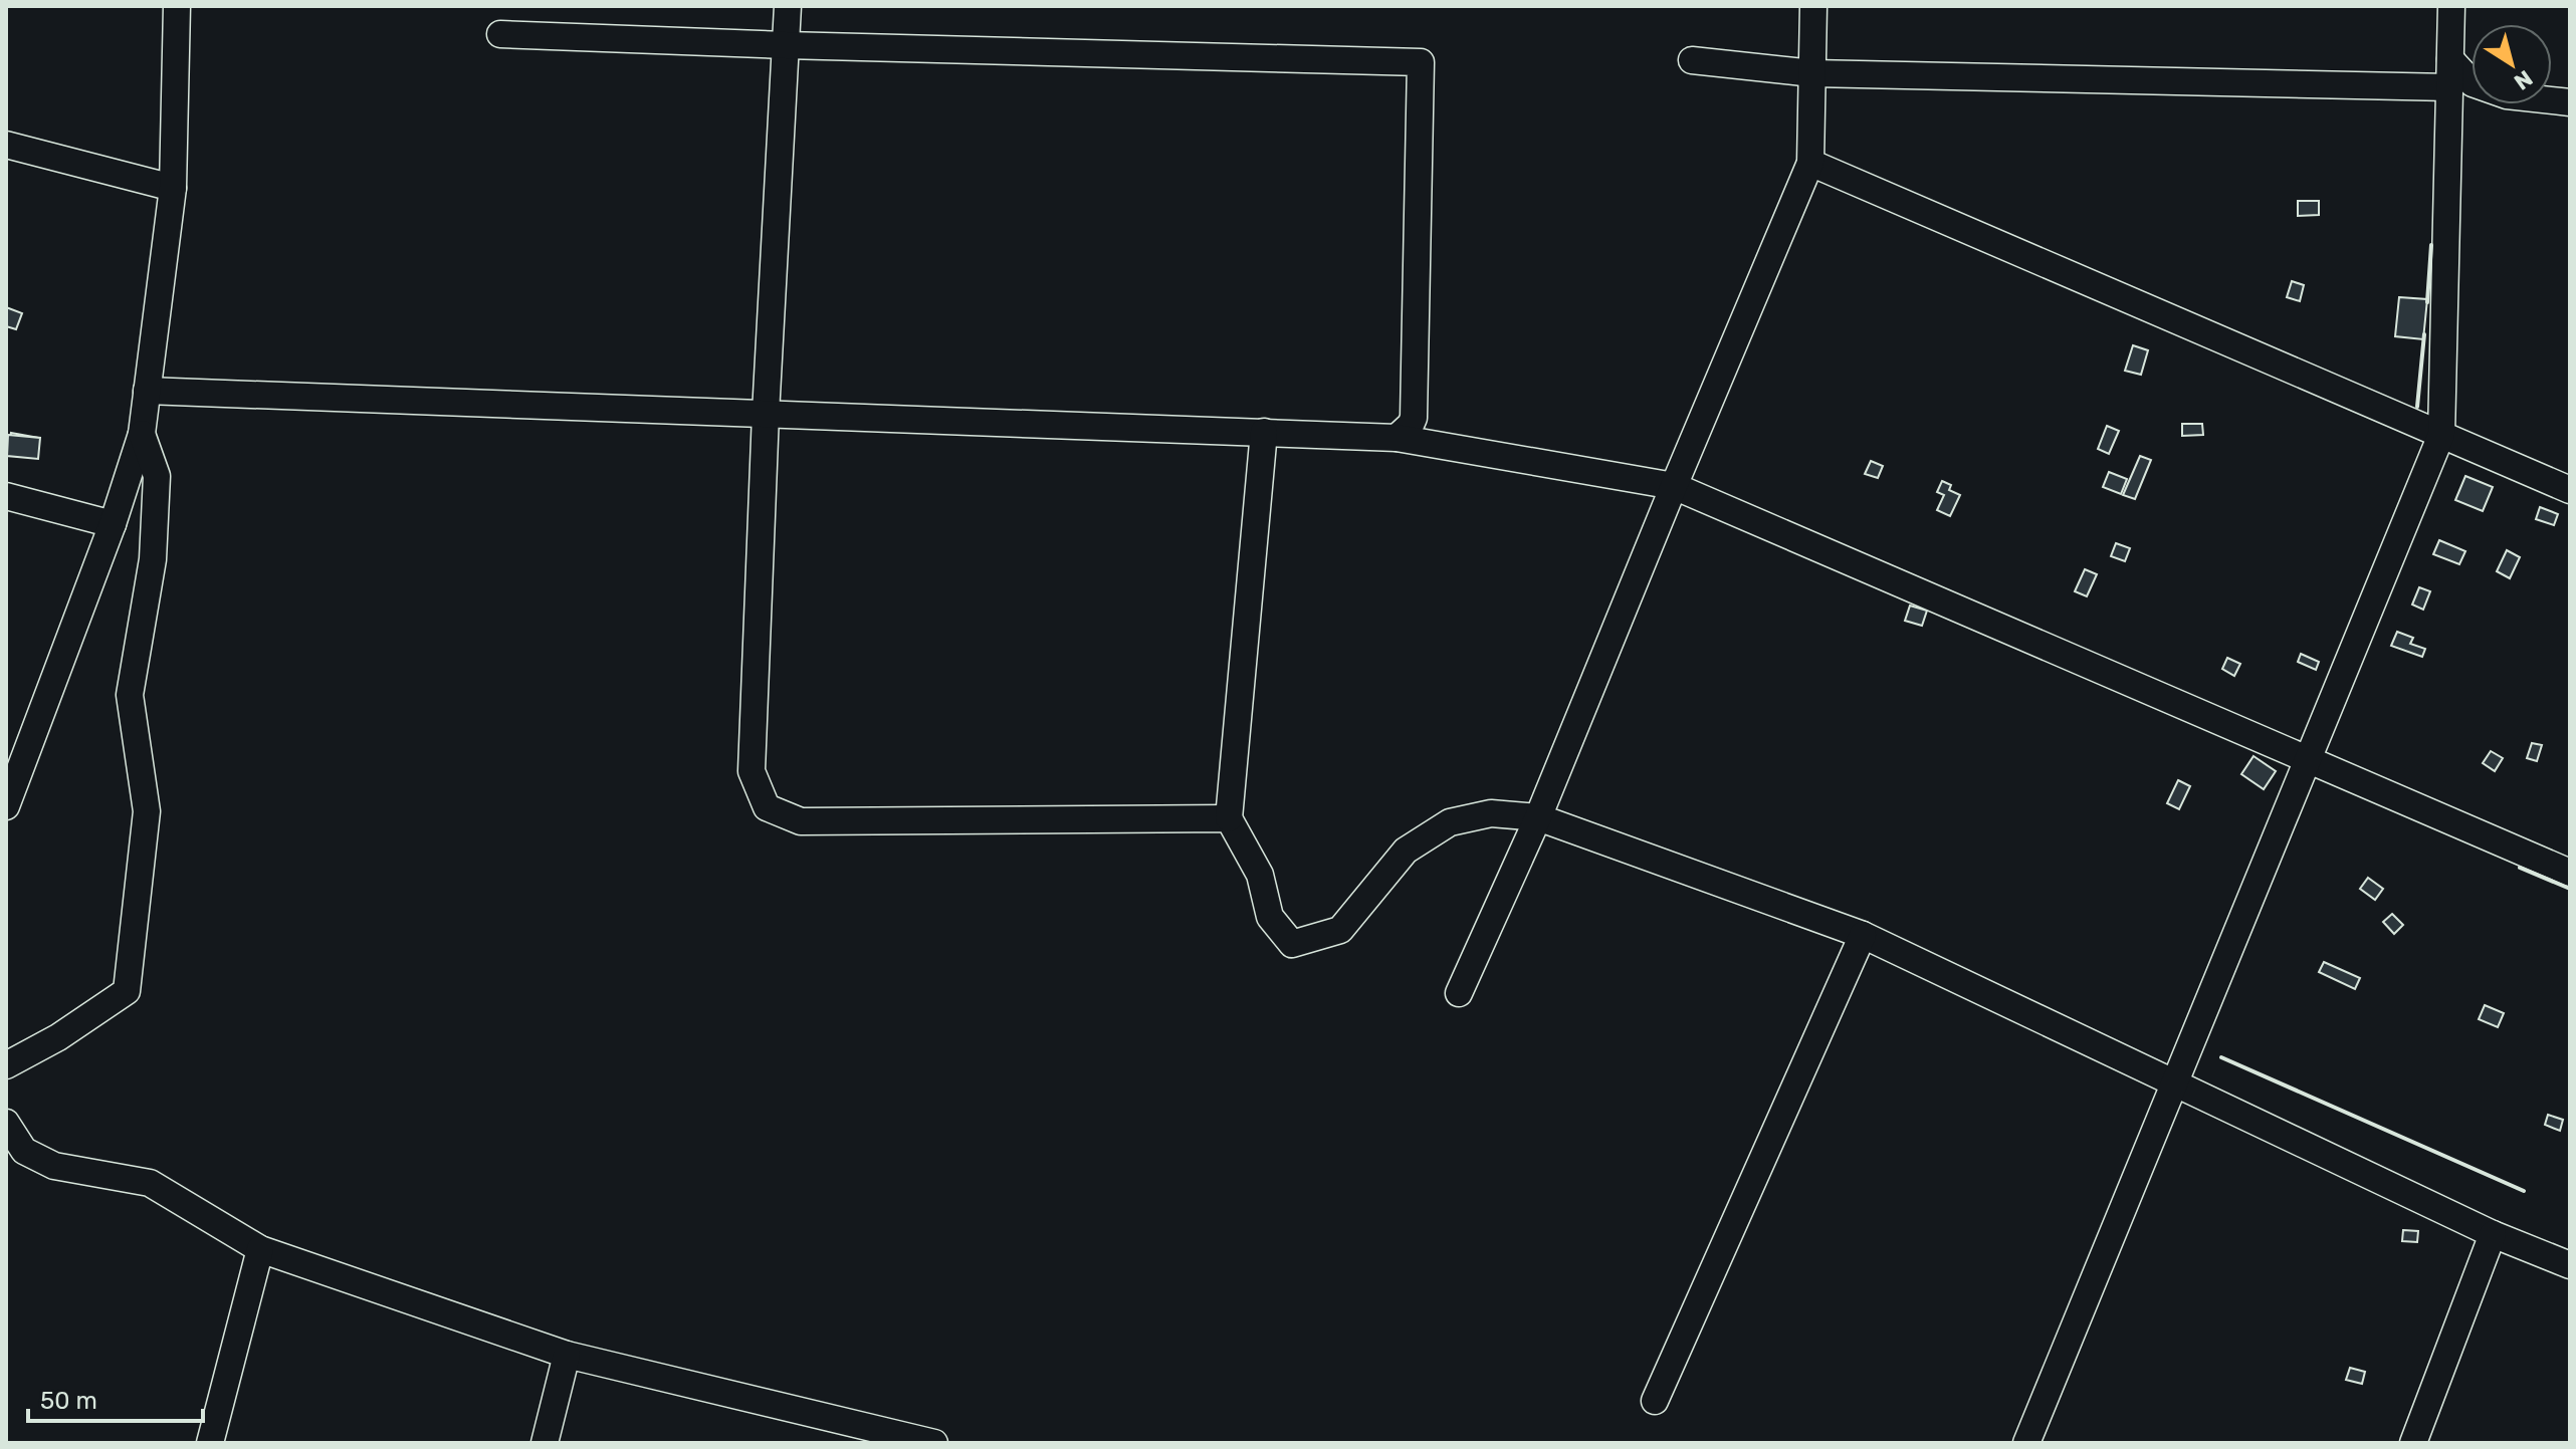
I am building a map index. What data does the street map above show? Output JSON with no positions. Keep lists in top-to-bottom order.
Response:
{
  "scale_bar": "50 m",
  "north": "bottom right"
}
